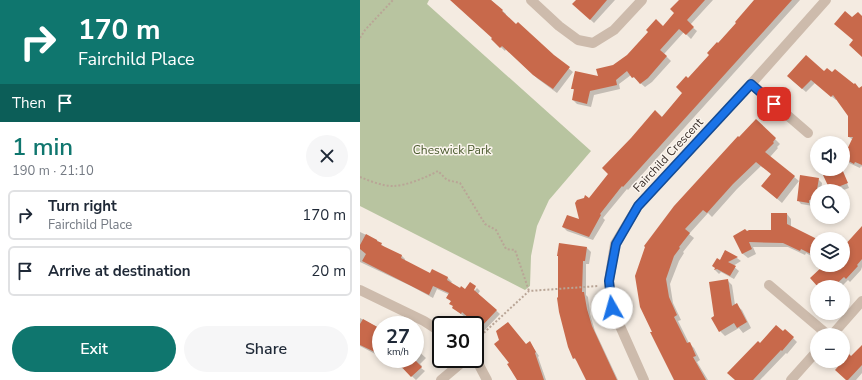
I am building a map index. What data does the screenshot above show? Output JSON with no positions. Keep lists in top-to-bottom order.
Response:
{
  "streets": {
    "street": ["Fairchild Crescent"]
  },
  "parks": ["Cheswick Park"],
  "page": {
    "turn": ["170 m", "Fairchild Place"],
    "then": "Then",
    "heading": ["1 min", "190 m · 21:10"],
    "map_buttons": ["+", "−"],
    "list": [
      {
        "name": "Turn right",
        "note": "Fairchild Place",
        "value": "170 m"
      },
      {
        "name": "Arrive at destination",
        "value": "20 m"
      }
    ],
    "speed": "27 km/h",
    "limit": "30",
    "buttons": ["Exit", "Share"]
  }
}
